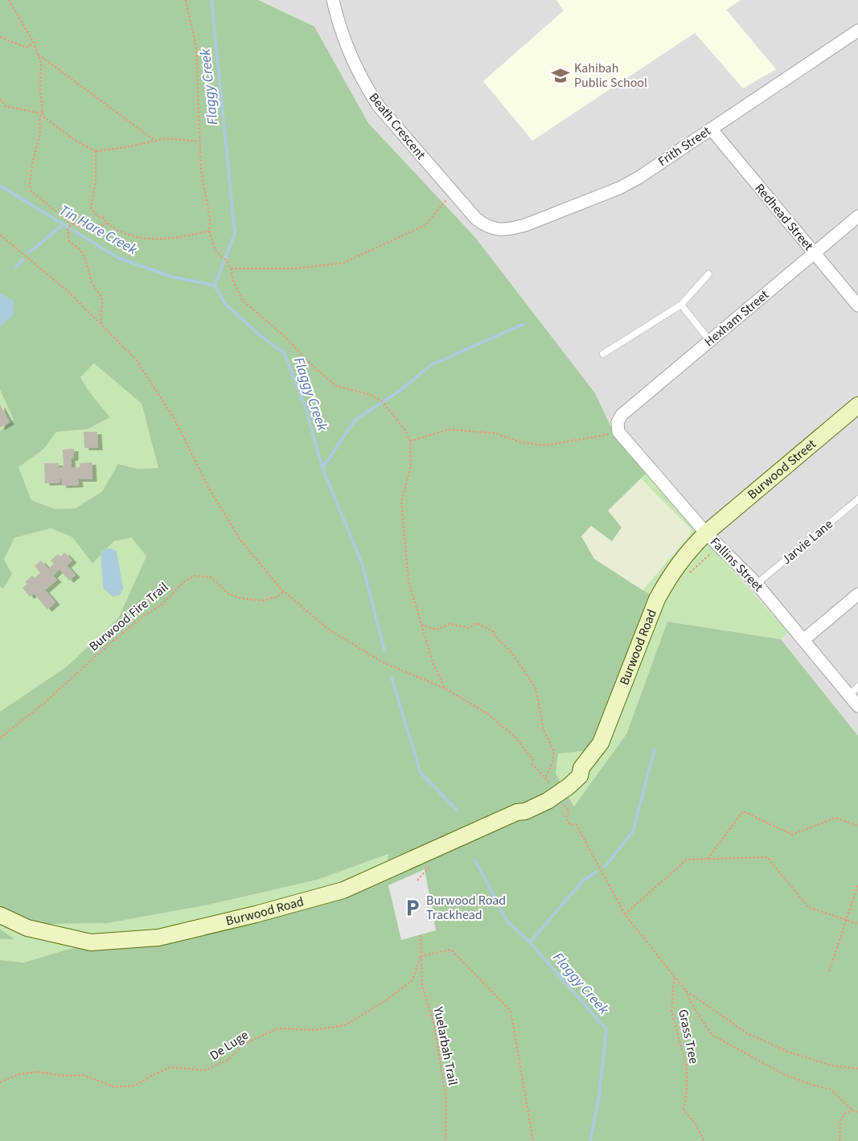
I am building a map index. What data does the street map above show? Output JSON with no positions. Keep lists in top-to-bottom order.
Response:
{
  "streets": {
    "main road": ["Burwood Street", "Burwood Road"],
    "street": [
      "Beath Crescent",
      "Frith Street",
      "Redhead Street",
      "Hexham Street",
      "Fallins Street"
    ],
    "lane": ["Jarvie Lane"],
    "path": [
      "Burwood Fire Trail",
      "Grass Tree",
      "De Luge",
      "Yuelarbah Trail"
    ]
  },
  "crossings": [
    ["Beath Crescent", "Frith Street"],
    ["Frith Street", "Redhead Street"],
    ["Redhead Street", "Hexham Street"],
    ["Hexham Street", "Fallins Street"],
    ["Burwood Street", "Fallins Street"],
    ["Burwood Street", "Burwood Road"],
    ["Jarvie Lane", "Fallins Street"],
    ["Fallins Street", "Burwood Road"],
    ["De Luge", "Yuelarbah Trail"]
  ],
  "water": ["Flaggy Creek", "Tin Hare Creek"],
  "places": {
    "school or university": ["Kahibah Public School"],
    "parking": ["Burwood Road Trackhead"]
  }
}
